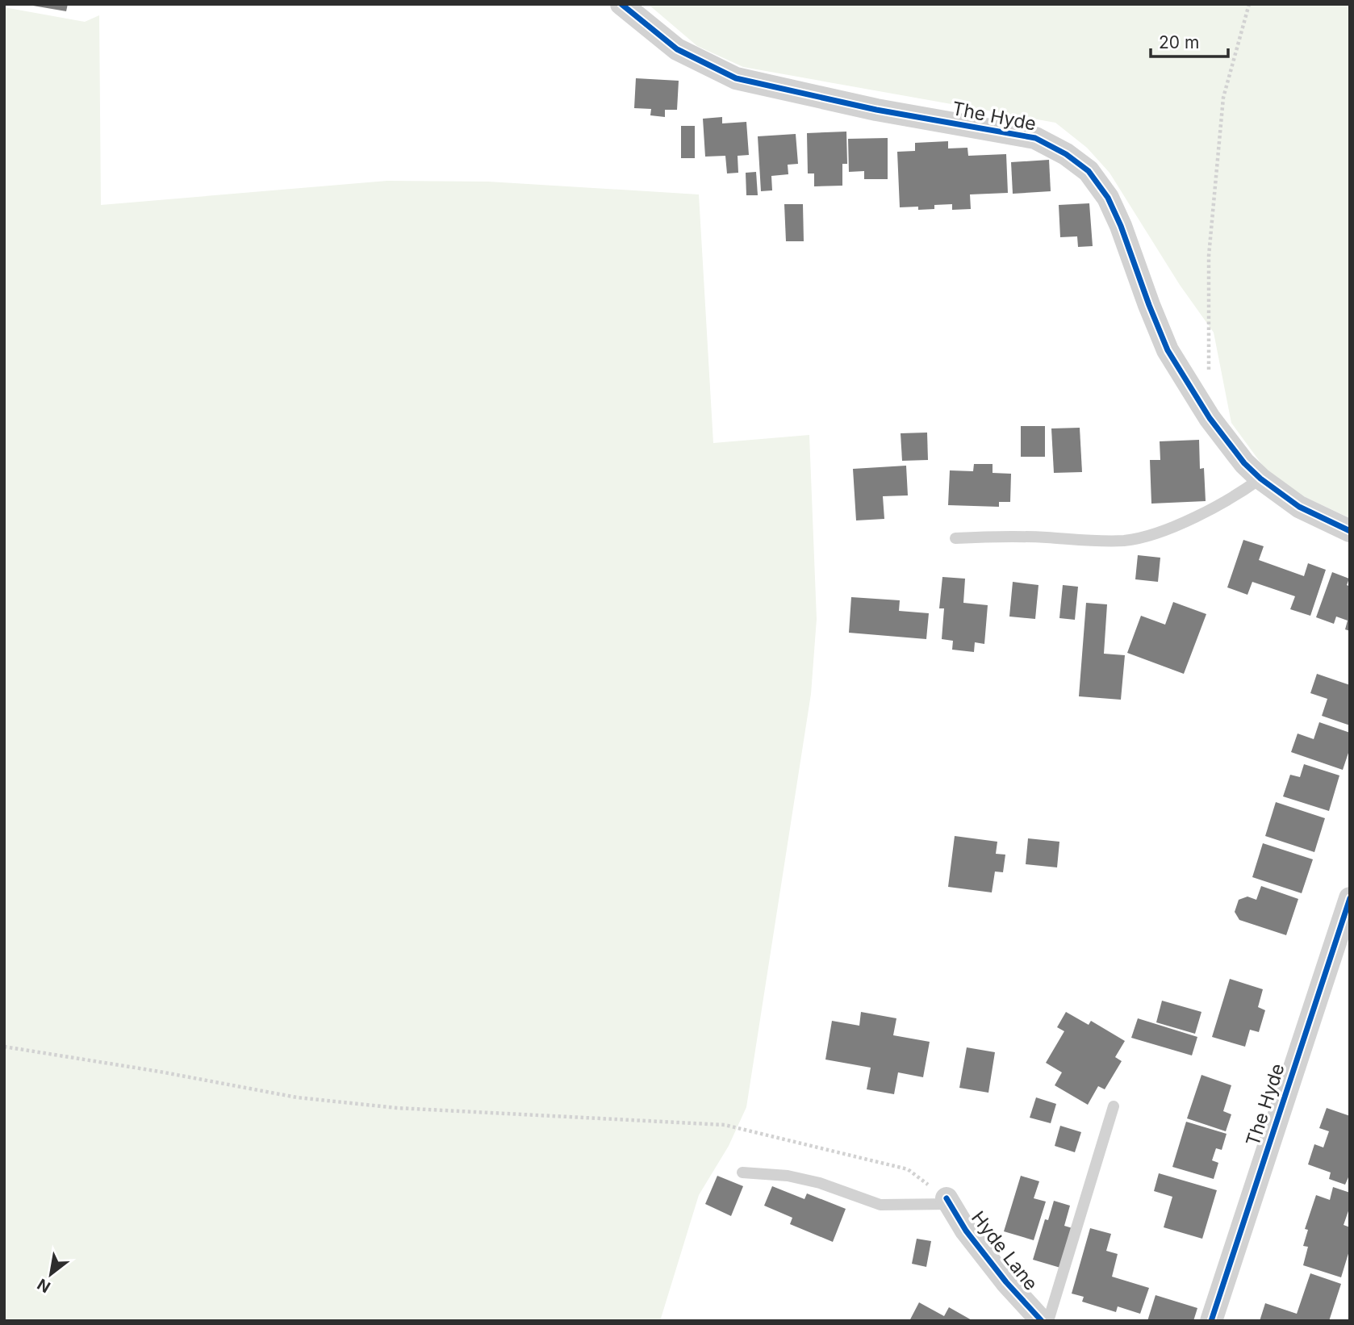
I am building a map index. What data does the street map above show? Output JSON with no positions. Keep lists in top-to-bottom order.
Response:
{
  "streets": {
    "street": ["The Hyde", "Hyde Lane"]
  },
  "scale_bar": "20 m",
  "north": "bottom left"
}
